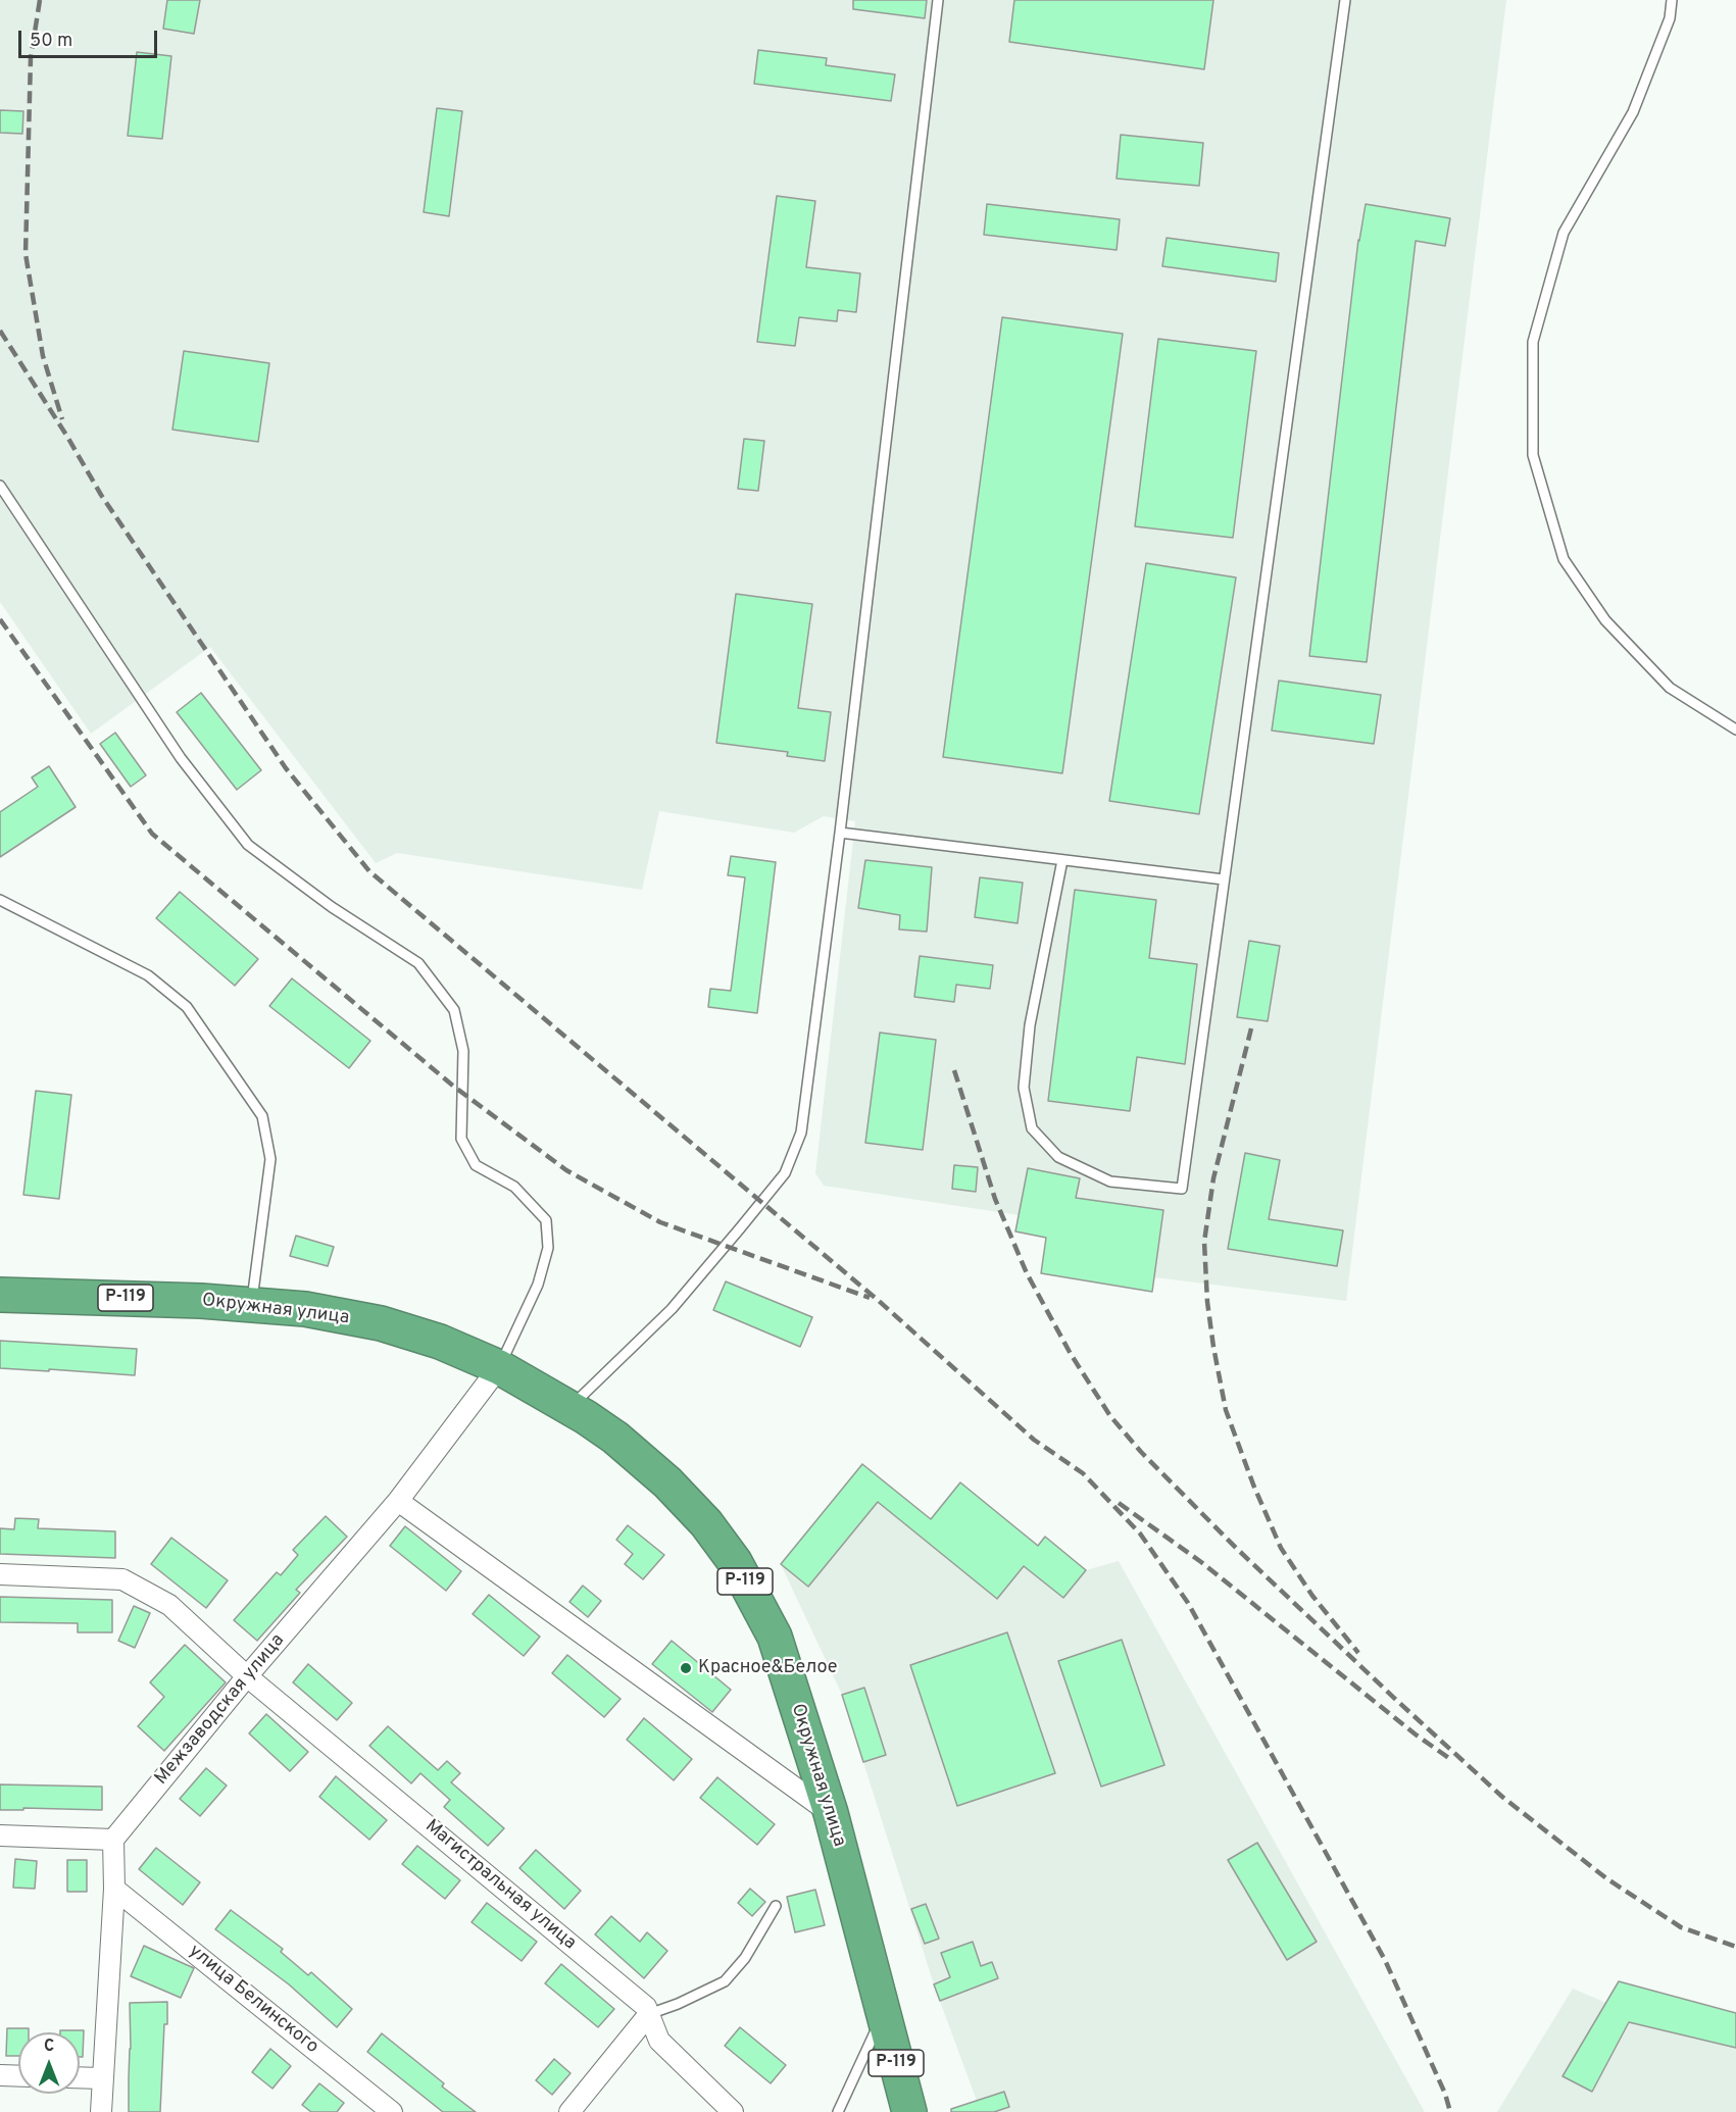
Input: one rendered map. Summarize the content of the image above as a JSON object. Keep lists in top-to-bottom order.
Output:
{
  "streets": {
    "highway": ["Р-119", "Окружная улица"],
    "street": ["Межзаводская улица", "Магистральная улица", "улица Белинского"]
  },
  "crossings": [
    ["Окружная улица", "Межзаводская улица"],
    ["Межзаводская улица", "Магистральная улица"]
  ],
  "places": ["Красное&Белое"],
  "scale_bar": "50 m",
  "north": "top"
}
